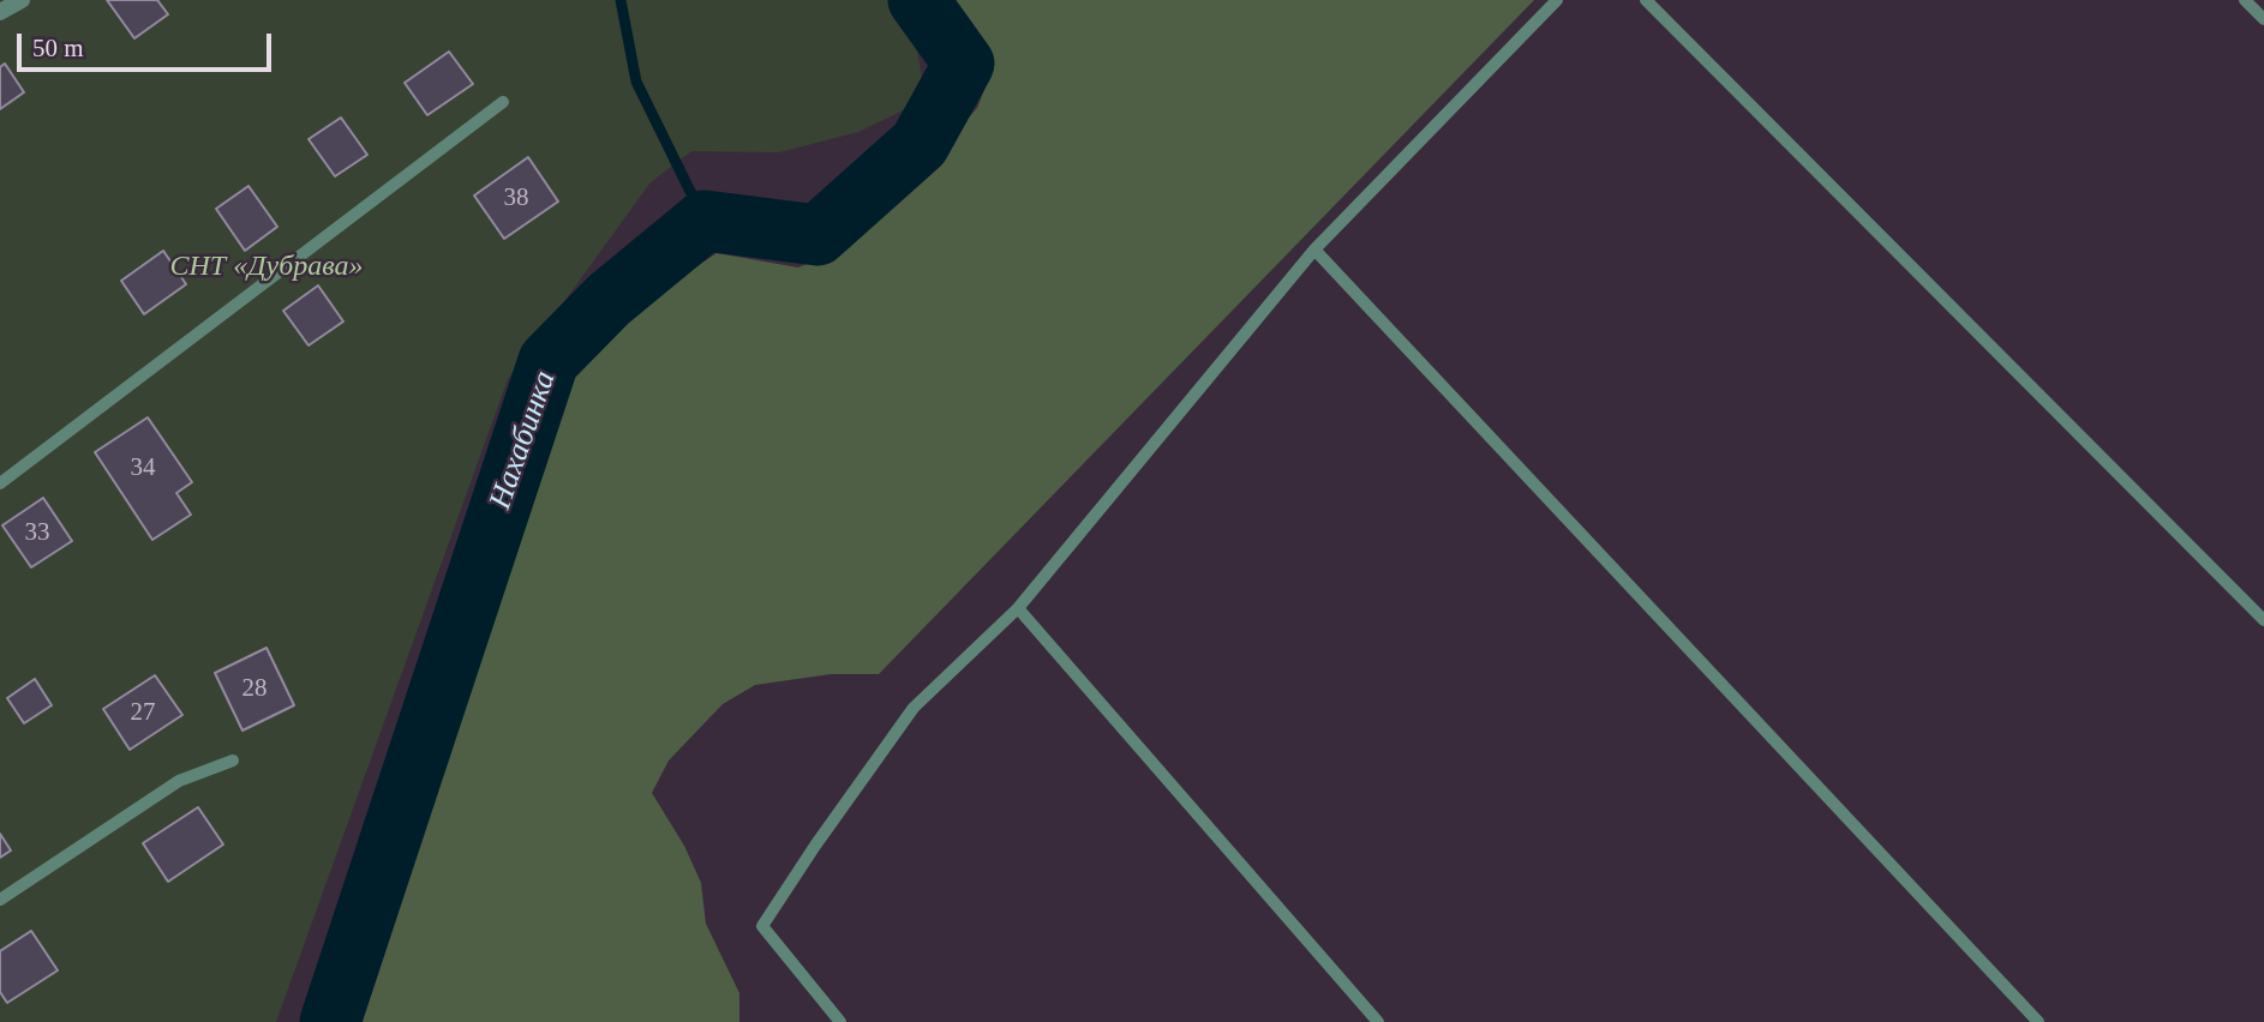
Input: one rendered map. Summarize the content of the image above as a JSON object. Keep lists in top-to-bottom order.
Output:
{
  "water": ["Нахабинка"],
  "parks": ["СНТ «Дубрава»"],
  "house_numbers": [
    "38",
    "34",
    "33",
    "28",
    "27"
  ],
  "scale_bar": "50 m"
}
